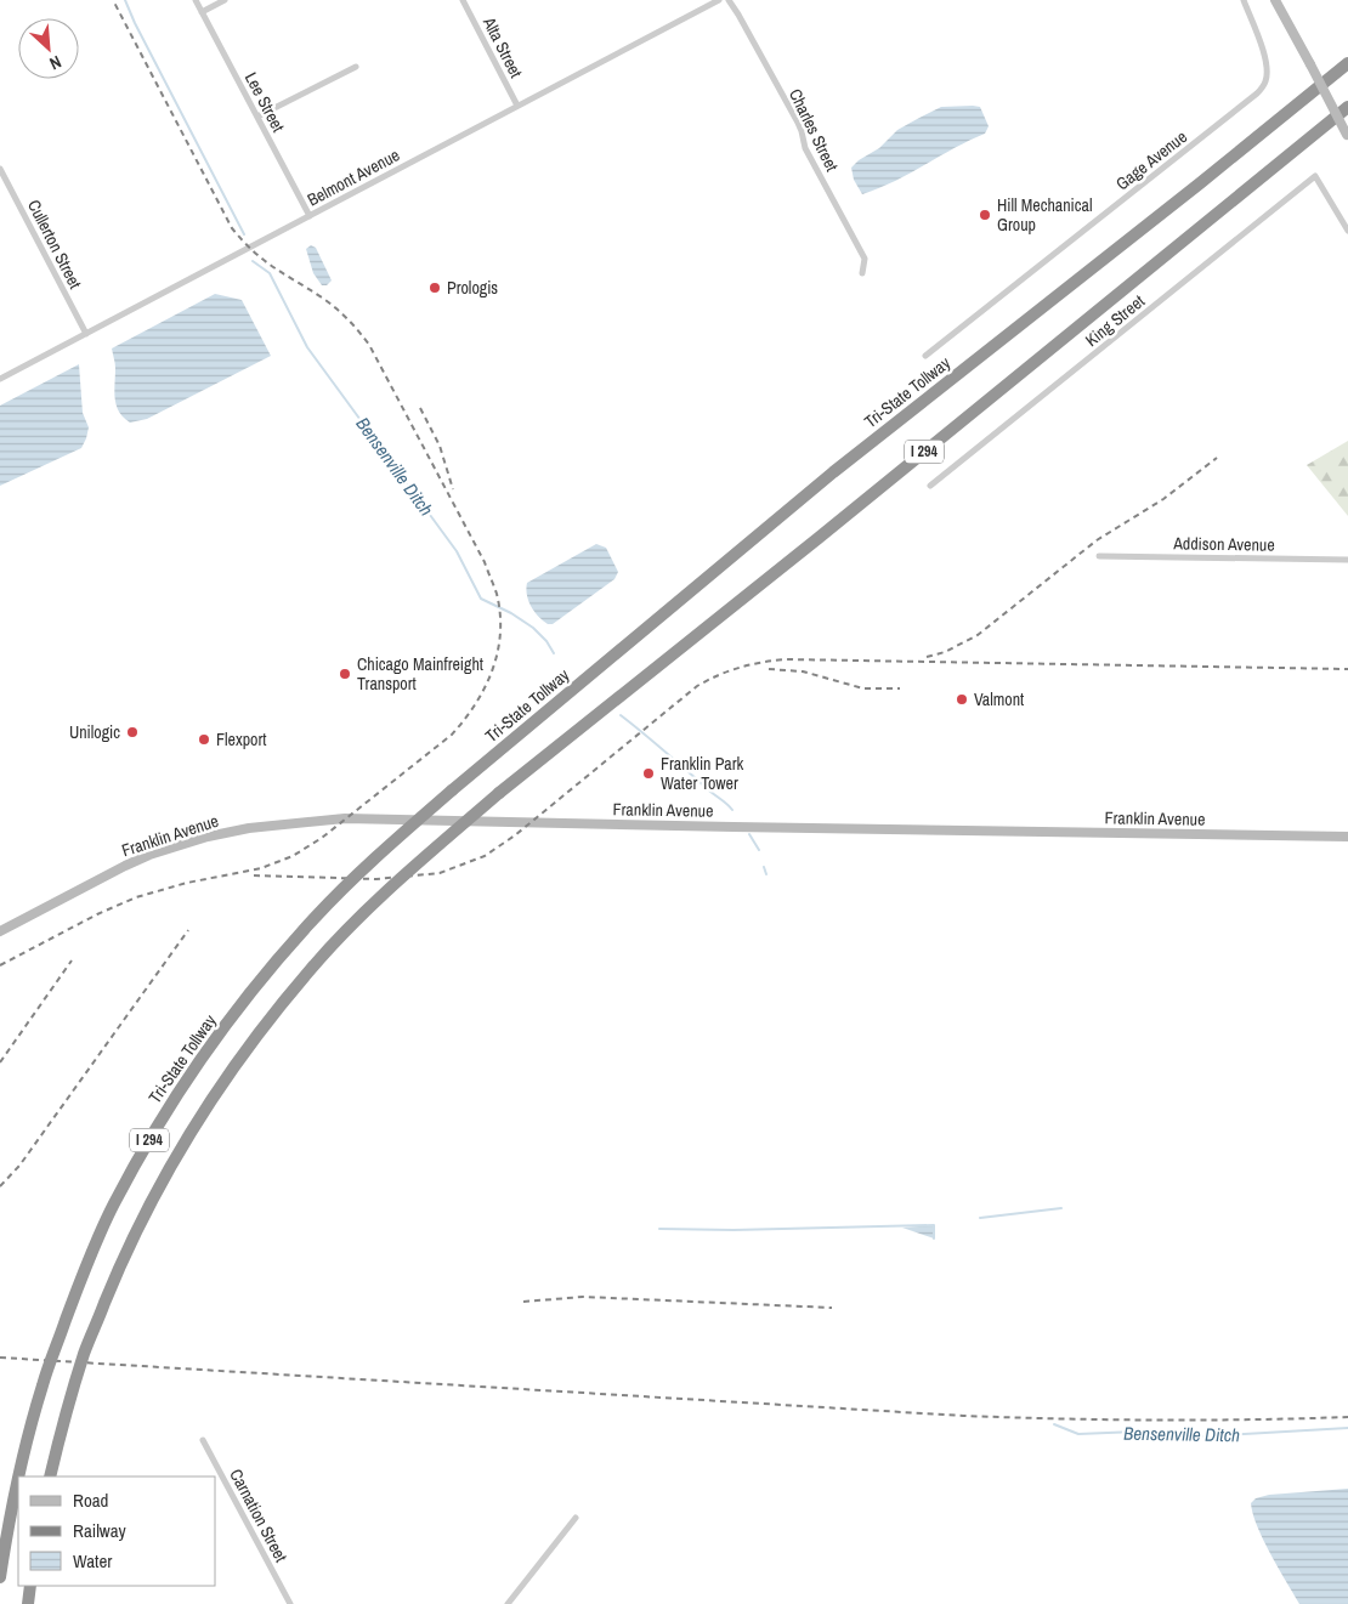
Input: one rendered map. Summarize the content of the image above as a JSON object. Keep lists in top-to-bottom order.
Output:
{
  "streets": {
    "highway": ["Tri-State Tollway", "I 294"],
    "main road": ["Franklin Avenue"],
    "street": [
      "Alta Street",
      "Lee Street",
      "Charles Street",
      "Gage Avenue",
      "Belmont Avenue",
      "Cullerton Street",
      "King Street",
      "Addison Avenue",
      "Carnation Street"
    ]
  },
  "crossings": [
    ["Alta Street", "Belmont Avenue"],
    ["Lee Street", "Belmont Avenue"],
    ["Belmont Avenue", "Cullerton Street"]
  ],
  "water": ["Bensenville Ditch"],
  "places": [
    "Hill Mechanical Group",
    "Prologis",
    "Chicago Mainfreight Transport",
    "Valmont",
    "Unilogic",
    "Flexport",
    "Franklin Park Water Tower"
  ],
  "legend": ["Road", "Railway", "Water"],
  "north": "bottom right"
}
